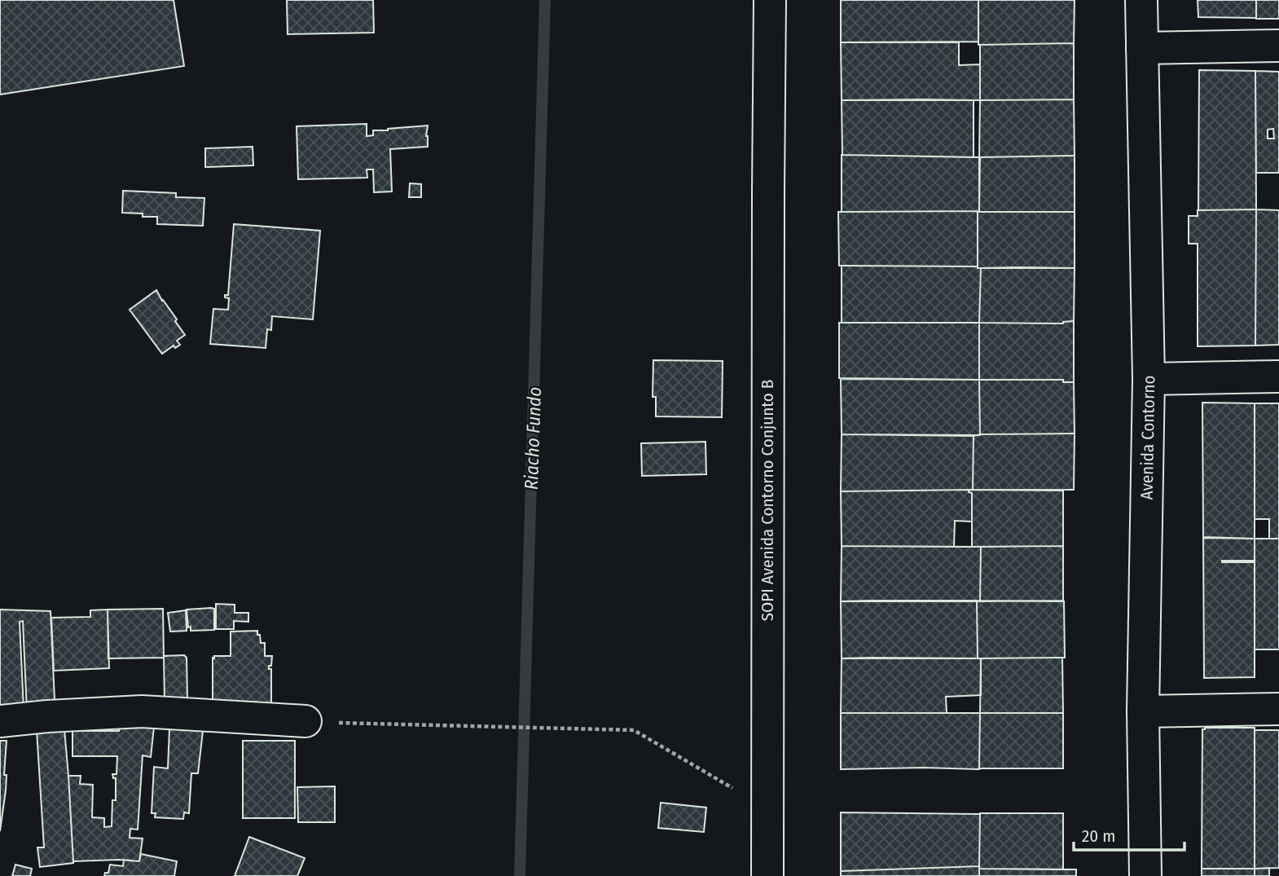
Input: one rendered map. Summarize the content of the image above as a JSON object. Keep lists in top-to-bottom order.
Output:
{
  "streets": {
    "street": ["Avenida Contorno", "SOPI Avenida Contorno Conjunto B"]
  },
  "water": ["Riacho Fundo"],
  "scale_bar": "20 m"
}
